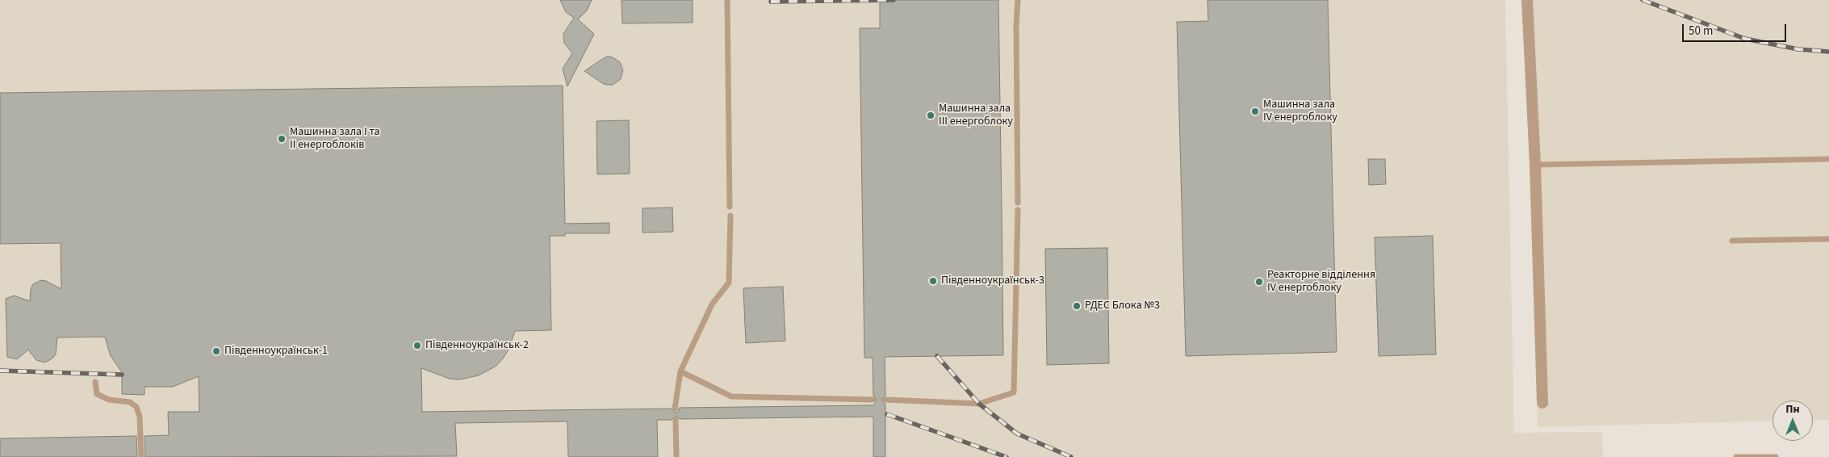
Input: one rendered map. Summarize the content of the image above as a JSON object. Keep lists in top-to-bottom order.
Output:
{
  "places": [
    "Машинна зала IV енергоблоку",
    "Машинна зала III енергоблоку",
    "Машинна зала I та II енергоблоків",
    "Південноукраїнськ-3",
    "Реакторне відділення IV енергоблоку",
    "РДЕС Блока №3",
    "Південноукраїнськ-2",
    "Південноукраїнськ-1"
  ],
  "scale_bar": "50 m",
  "north": "top"
}
